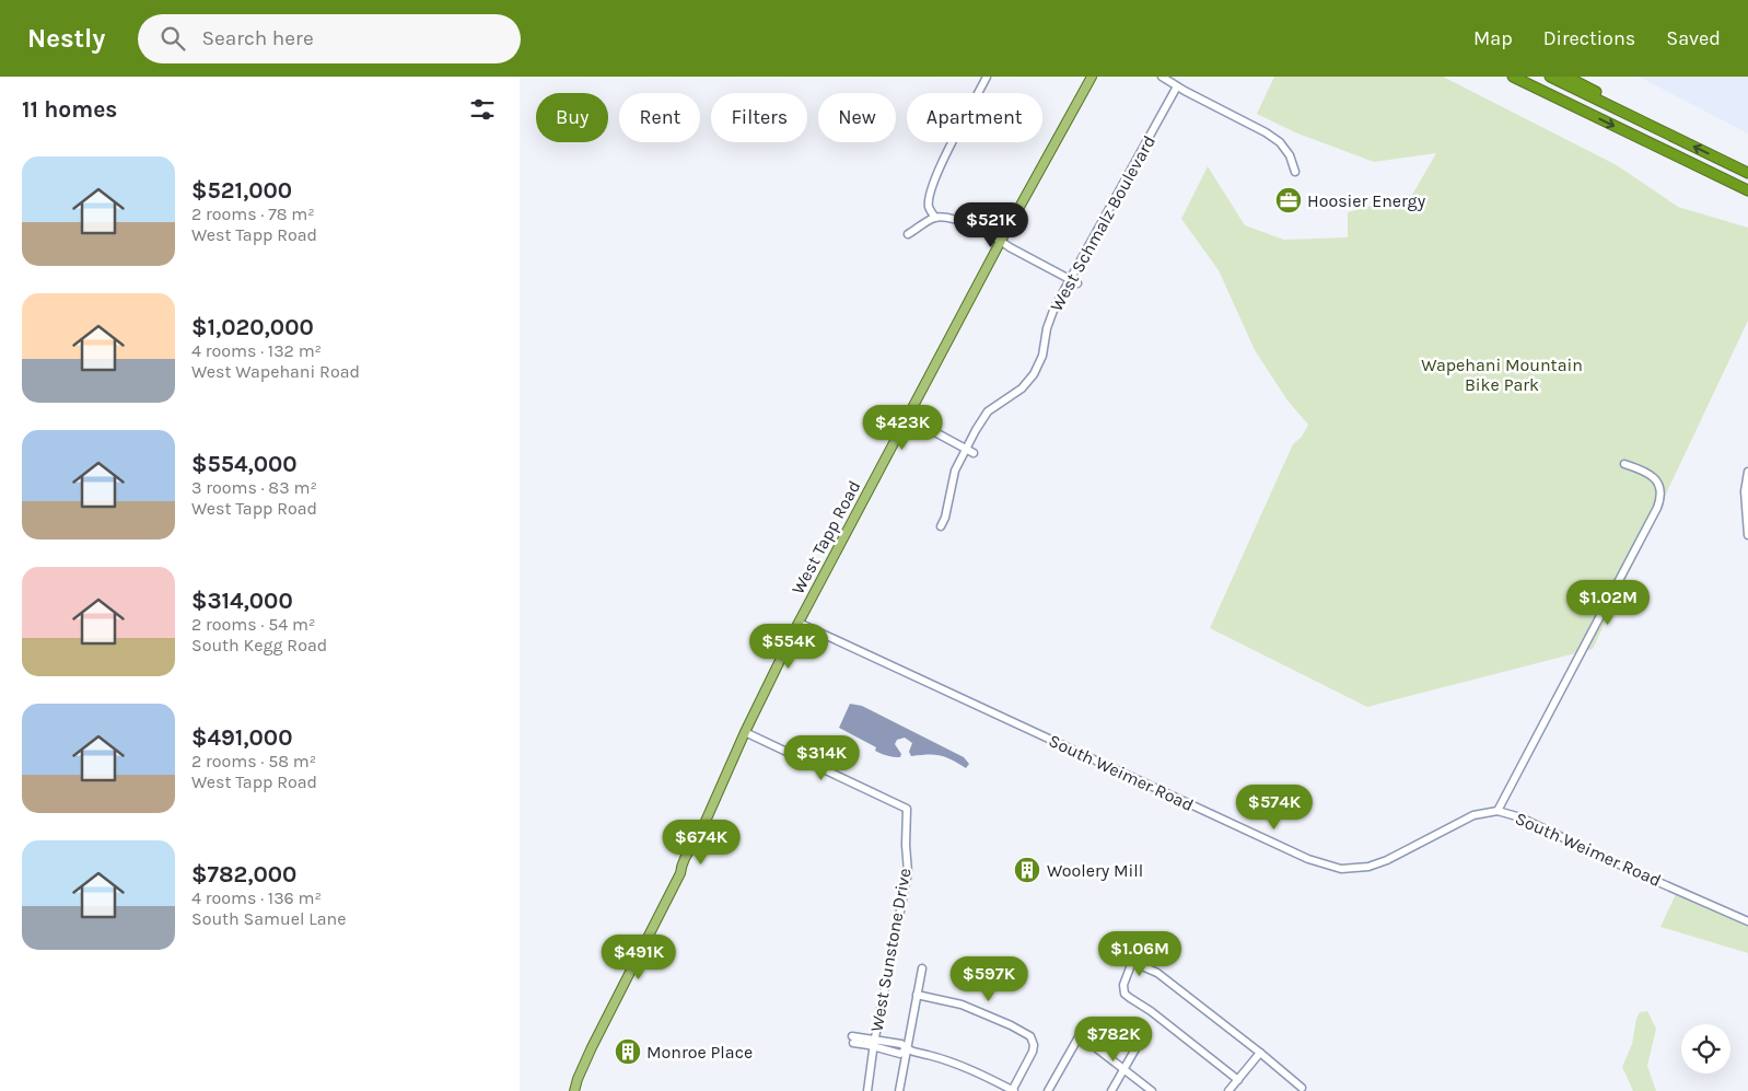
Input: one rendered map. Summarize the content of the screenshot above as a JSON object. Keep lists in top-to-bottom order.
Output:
{
  "streets": {
    "main road": ["West Tapp Road"],
    "street": ["West Schmalz Boulevard", "South Weimer Road", "West Sunstone Drive"]
  },
  "crossings": [
    ["West Tapp Road", "South Weimer Road"],
    ["West Tapp Road", "West Sunstone Drive"]
  ],
  "parks": ["Wapehani Mountain Bike Park"],
  "places": {
    "office": ["Hoosier Energy"],
    "building": ["Woolery Mill", "Monroe Place"]
  },
  "page": {
    "header": "Nestly",
    "search": "Search here",
    "nav": ["Map", "Directions", "Saved"],
    "heading": "11 homes",
    "chip": [
      "Buy",
      "Rent",
      "Filters",
      "New",
      "Apartment"
    ],
    "list": [
      {
        "name": "$521,000",
        "note": "2 rooms · 78 m² · West Tapp Road"
      },
      {
        "name": "$1,020,000",
        "note": "4 rooms · 132 m² · West Wapehani Road"
      },
      {
        "name": "$554,000",
        "note": "3 rooms · 83 m² · West Tapp Road"
      },
      {
        "name": "$314,000",
        "note": "2 rooms · 54 m² · South Kegg Road"
      },
      {
        "name": "$491,000",
        "note": "2 rooms · 58 m² · West Tapp Road"
      },
      {
        "name": "$782,000",
        "note": "4 rooms · 136 m² · South Samuel Lane"
      }
    ],
    "price": [
      "$521K",
      "$423K",
      "$1.02M",
      "$554K",
      "$314K",
      "$574K",
      "$674K",
      "$1.06M",
      "$491K",
      "$597K",
      "$782K"
    ]
  }
}
